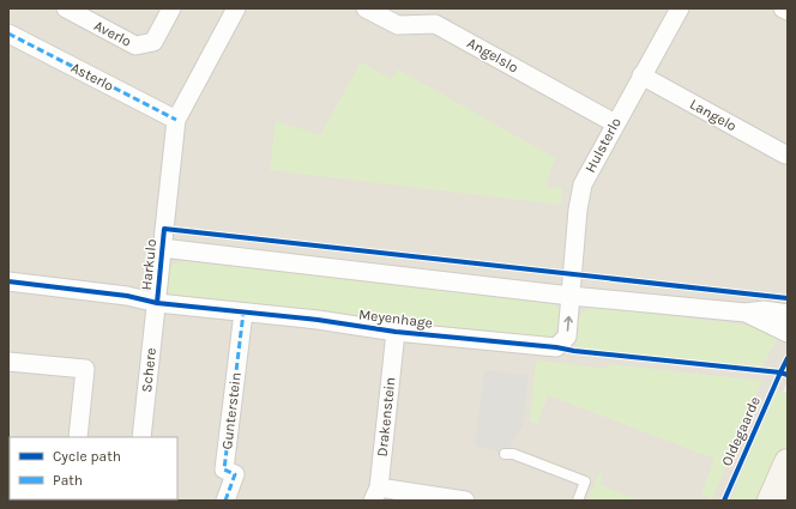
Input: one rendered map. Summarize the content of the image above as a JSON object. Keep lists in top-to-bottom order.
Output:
{
  "streets": {
    "street": [
      "Averlo",
      "Angelslo",
      "Asterlo",
      "Langelo",
      "Hulsterlo",
      "Harkulo",
      "Meyenhage",
      "Schere",
      "Gunterstein",
      "Drakenstein"
    ],
    "cycle path": ["Oldegaarde"]
  },
  "crossings": [
    ["Angelslo", "Hulsterlo"],
    ["Asterlo", "Harkulo"],
    ["Langelo", "Hulsterlo"],
    ["Hulsterlo", "Meyenhage"],
    ["Harkulo", "Meyenhage"],
    ["Harkulo", "Schere"],
    ["Meyenhage", "Schere"],
    ["Meyenhage", "Gunterstein"],
    ["Meyenhage", "Drakenstein"]
  ],
  "legend": ["Cycle path", "Path"]
}
